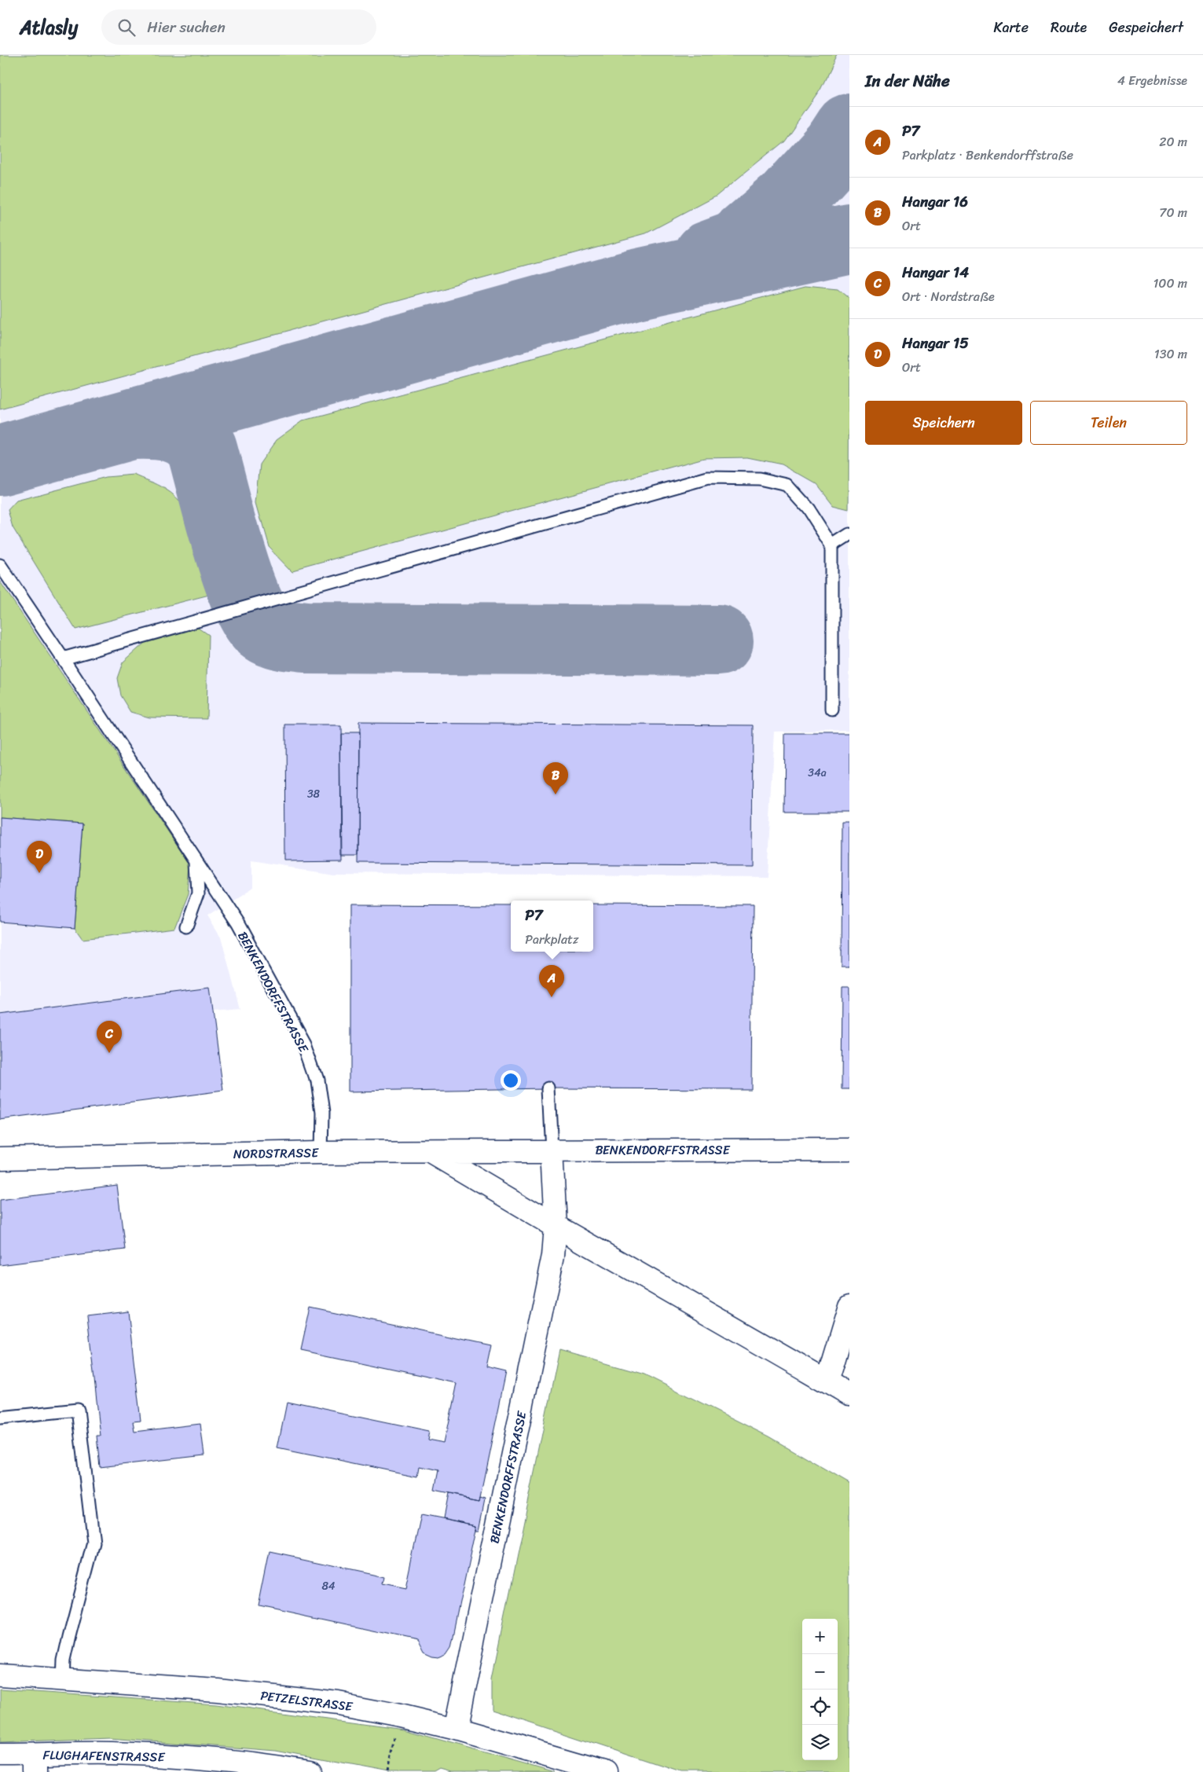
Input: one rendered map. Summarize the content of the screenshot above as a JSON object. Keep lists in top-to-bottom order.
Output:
{
  "streets": {
    "street": [
      "BENKENDORFFSTRASSE",
      "NORDSTRASSE",
      "PETZELSTRASSE",
      "FLUGHAFENSTRASSE"
    ]
  },
  "crossings": [
    ["BENKENDORFFSTRASSE", "NORDSTRASSE"],
    ["BENKENDORFFSTRASSE", "PETZELSTRASSE"]
  ],
  "house_numbers": ["34a", "38", "84"],
  "page": {
    "header": "Atlasly",
    "search": "Hier suchen",
    "nav": ["Karte", "Route", "Gespeichert"],
    "heading": ["In der Nähe", "4 Ergebnisse"],
    "list": [
      {
        "mark": "A",
        "name": "P7",
        "note": "Parkplatz · Benkendorffstraße",
        "value": "20 m"
      },
      {
        "mark": "B",
        "name": "Hangar 16",
        "note": "Ort",
        "value": "70 m"
      },
      {
        "mark": "C",
        "name": "Hangar 14",
        "note": "Ort · Nordstraße",
        "value": "100 m"
      },
      {
        "mark": "D",
        "name": "Hangar 15",
        "note": "Ort",
        "value": "130 m"
      }
    ],
    "buttons": ["Speichern", "Teilen"],
    "pins": [
      "B",
      "D",
      "A",
      "C"
    ],
    "popup": ["P7", "Parkplatz"],
    "map_buttons": ["+", "−"]
  }
}
